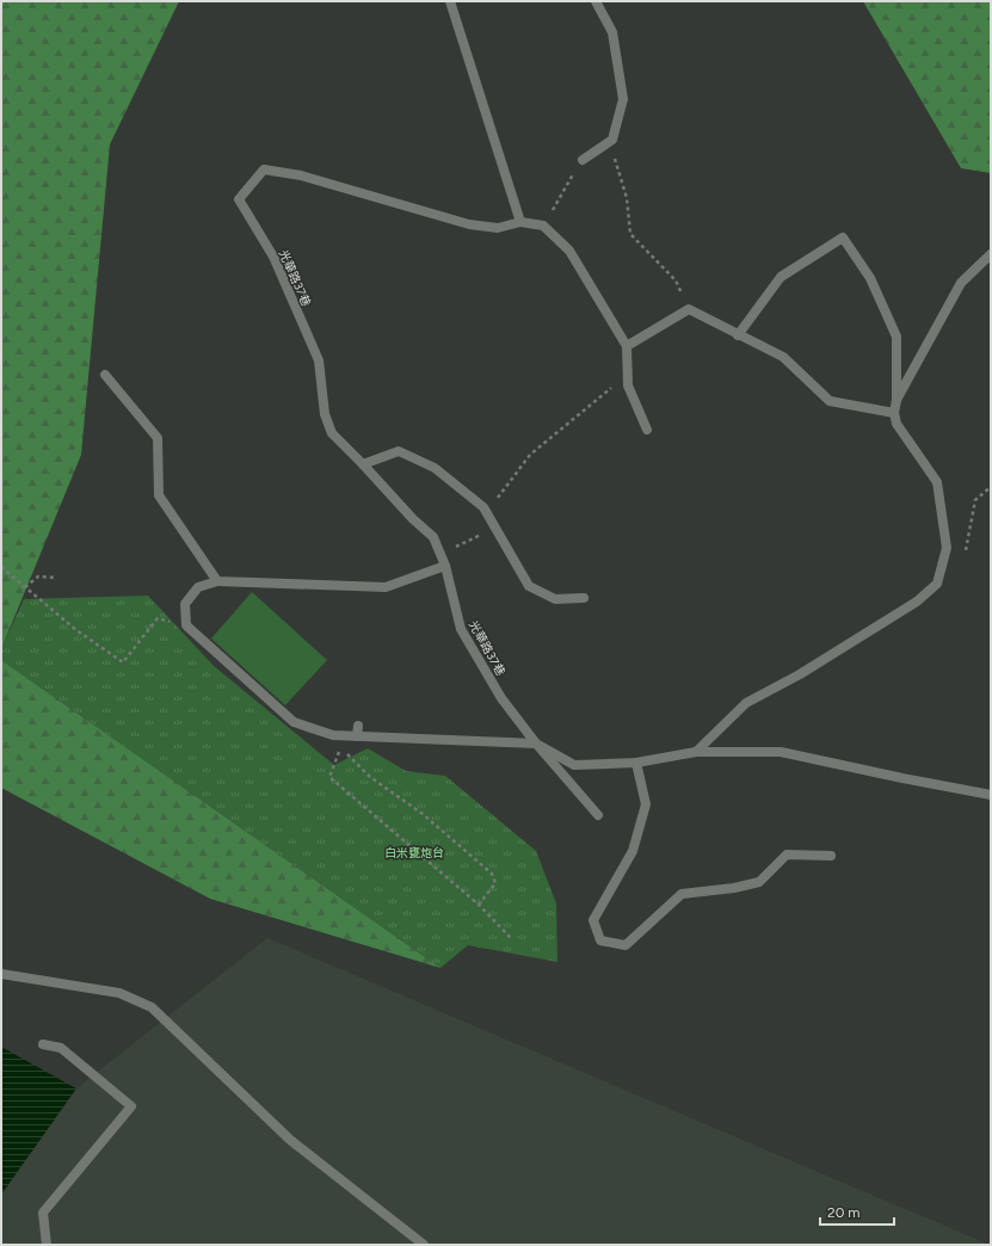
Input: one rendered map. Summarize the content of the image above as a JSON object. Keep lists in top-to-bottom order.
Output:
{
  "streets": {
    "street": ["光華路37巷"]
  },
  "parks": ["白米甕炮台"],
  "scale_bar": "20 m"
}
